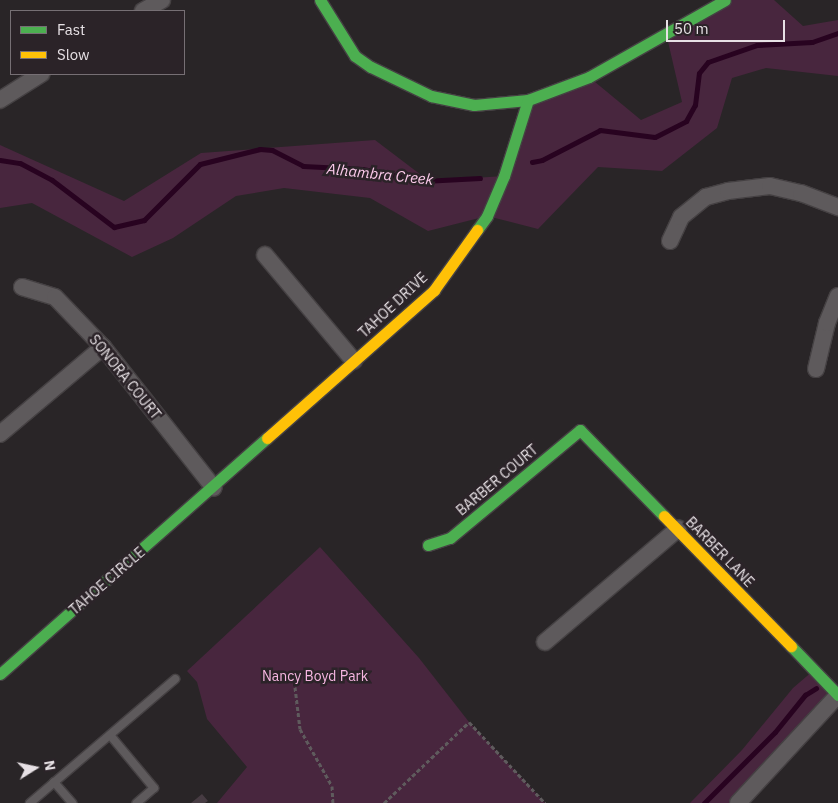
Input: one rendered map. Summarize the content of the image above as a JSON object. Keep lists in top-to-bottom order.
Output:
{
  "streets": {
    "street": [
      "TAHOE DRIVE",
      "SONORA COURT",
      "BARBER COURT",
      "BARBER LANE",
      "TAHOE CIRCLE"
    ]
  },
  "crossings": [
    ["TAHOE DRIVE", "SONORA COURT"],
    ["TAHOE DRIVE", "TAHOE CIRCLE"],
    ["SONORA COURT", "TAHOE CIRCLE"],
    ["BARBER COURT", "BARBER LANE"]
  ],
  "water": ["Alhambra Creek"],
  "parks": ["Nancy Boyd Park"],
  "legend": ["Fast", "Slow"],
  "scale_bar": "50 m",
  "north": "right"
}
